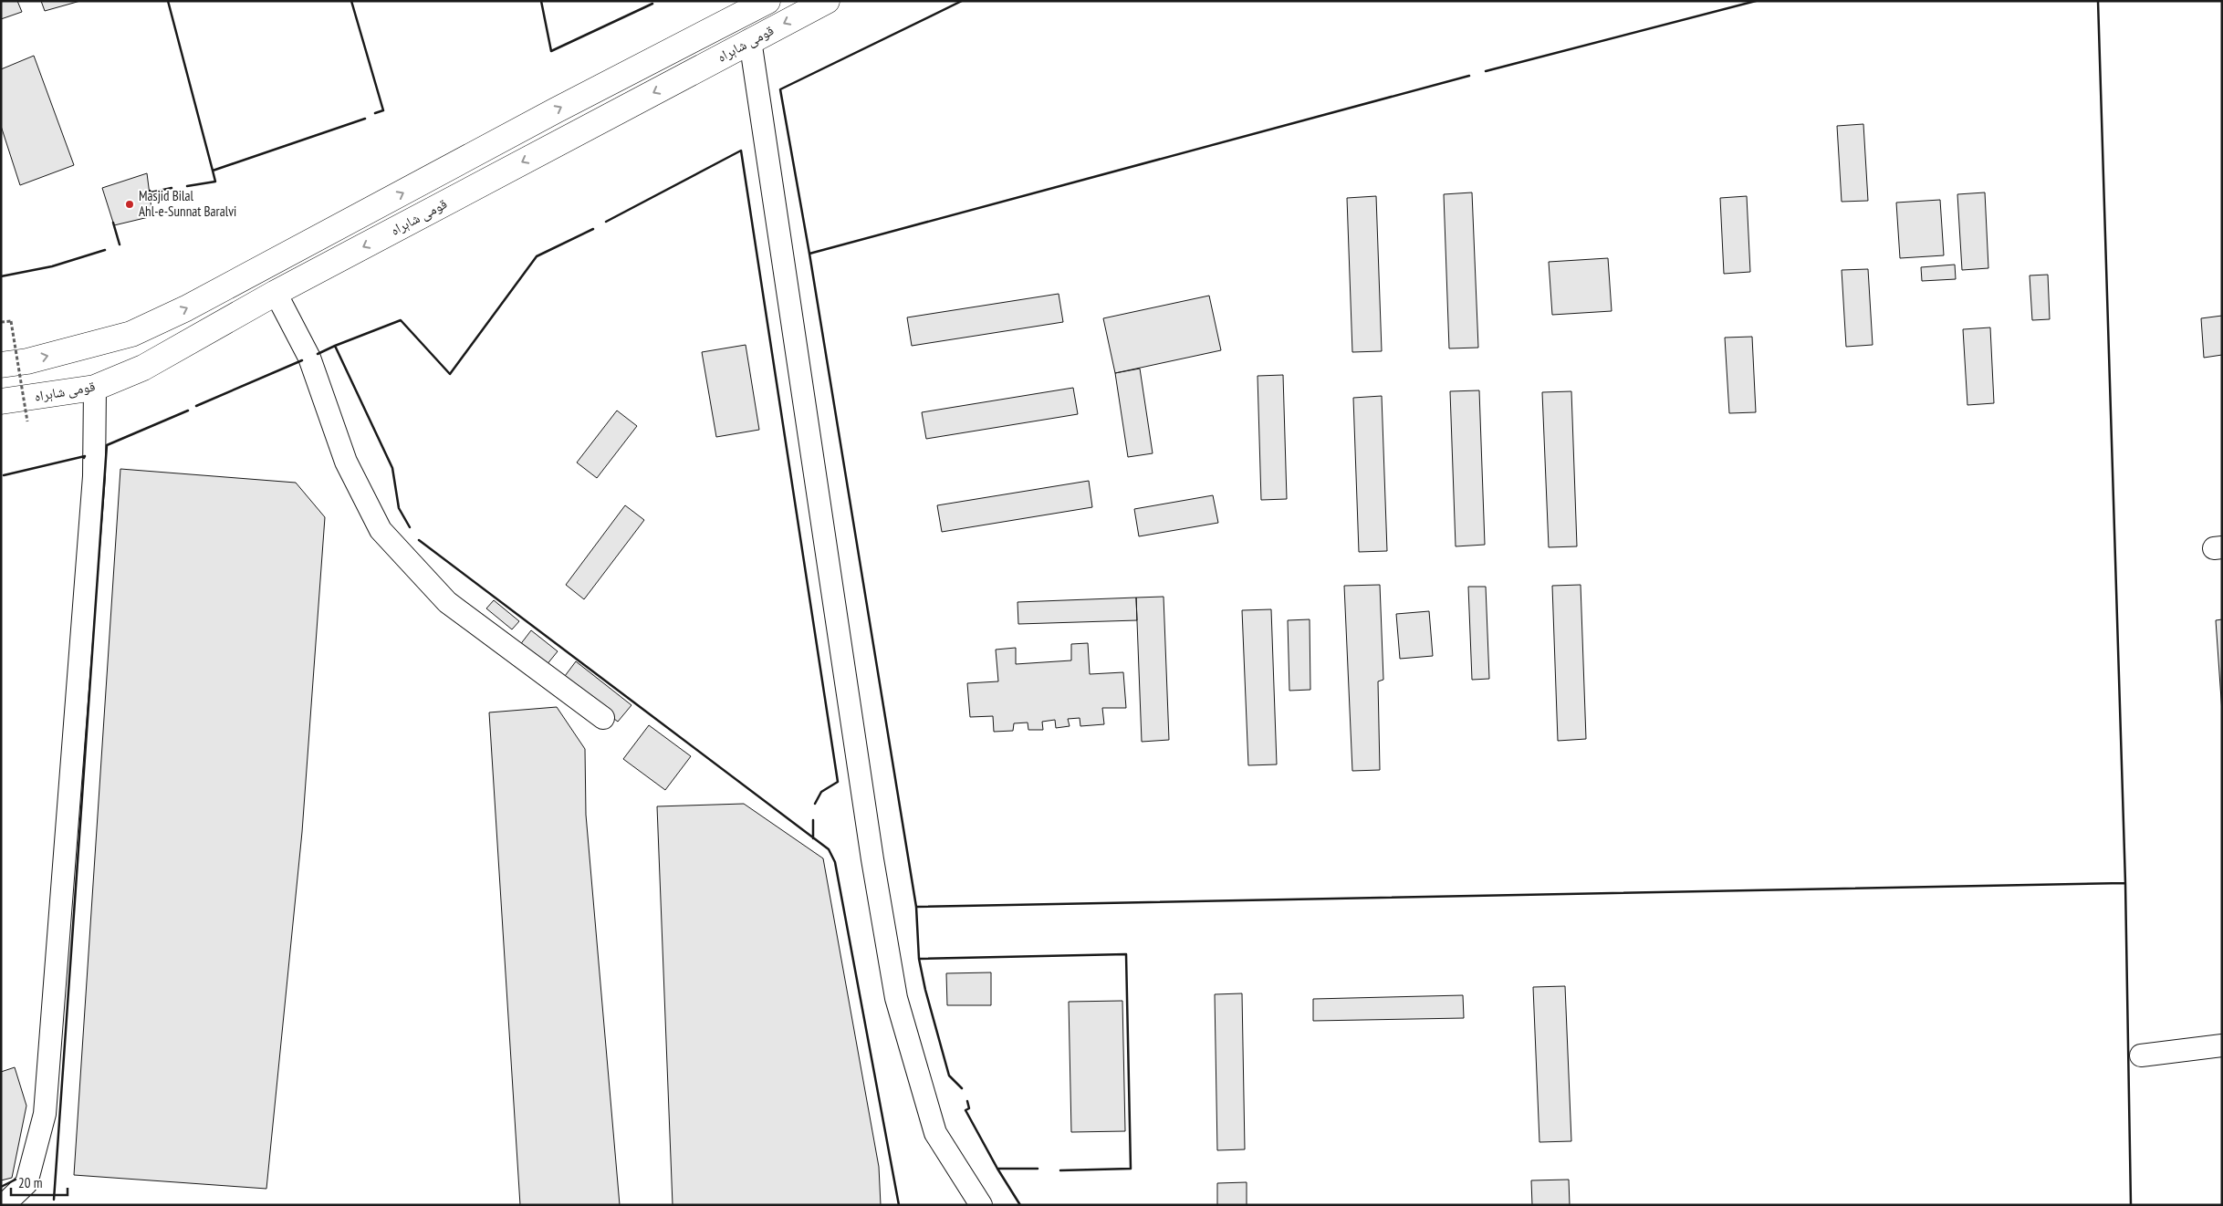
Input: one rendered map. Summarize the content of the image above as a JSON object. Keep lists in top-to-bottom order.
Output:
{
  "streets": {
    "highway": ["قومی شاہراہ"]
  },
  "places": ["Masjid Bilal Ahl-e-Sunnat Baralvi"],
  "scale_bar": "20 m"
}
